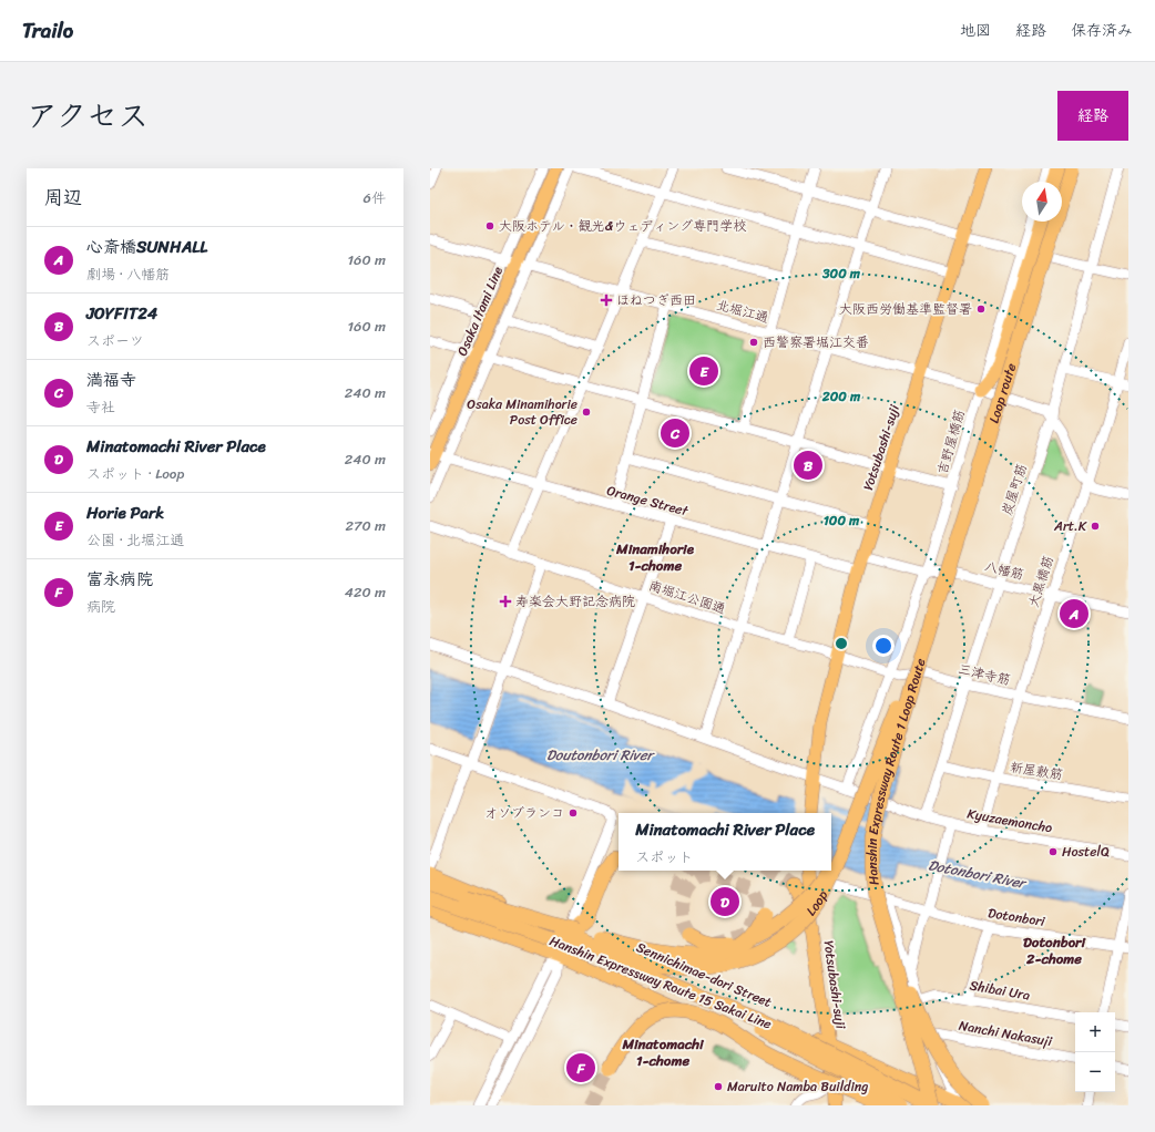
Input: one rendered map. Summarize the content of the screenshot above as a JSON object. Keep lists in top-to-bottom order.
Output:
{
  "streets": {
    "highway": [
      "Loop route",
      "Hanshin Expressway Route 1 Loop Route",
      "Loop",
      "Hanshin Expressway Route 15 Sakai Line"
    ],
    "main road": ["Osaka Itami Line", "Yotsubashi-suji", "Sennichimae-dori Street"],
    "street": [
      "北堀江通",
      "吉野屋橋筋",
      "炭屋町筋",
      "Orange Street",
      "八幡筋",
      "大黒橋筋",
      "南堀江公園通",
      "三津寺筋",
      "新屋敷筋",
      "Kyuzaemoncho",
      "Dotonbori",
      "Shibai Ura",
      "Nanchi Nakasuji"
    ]
  },
  "crossings": [
    ["Osaka Itami Line", "北堀江通"],
    ["Osaka Itami Line", "Orange Street"],
    ["北堀江通", "吉野屋橋筋"],
    ["北堀江通", "Yotsubashi-suji"],
    ["北堀江通", "炭屋町筋"],
    ["Loop route", "Hanshin Expressway Route 1 Loop Route"],
    ["Loop route", "Loop"],
    ["吉野屋橋筋", "八幡筋"],
    ["吉野屋橋筋", "三津寺筋"],
    ["吉野屋橋筋", "Kyuzaemoncho"],
    ["Yotsubashi-suji", "Orange Street"],
    ["Yotsubashi-suji", "八幡筋"],
    ["Yotsubashi-suji", "南堀江公園通"],
    ["Yotsubashi-suji", "三津寺筋"],
    ["Yotsubashi-suji", "Kyuzaemoncho"],
    ["Yotsubashi-suji", "Sennichimae-dori Street"],
    ["炭屋町筋", "八幡筋"],
    ["炭屋町筋", "三津寺筋"],
    ["炭屋町筋", "新屋敷筋"],
    ["炭屋町筋", "Kyuzaemoncho"],
    ["八幡筋", "大黒橋筋"],
    ["大黒橋筋", "三津寺筋"],
    ["大黒橋筋", "新屋敷筋"],
    ["大黒橋筋", "Kyuzaemoncho"],
    ["南堀江公園通", "三津寺筋"],
    ["Hanshin Expressway Route 1 Loop Route", "Loop"],
    ["Hanshin Expressway Route 1 Loop Route", "Hanshin Expressway Route 15 Sakai Line"],
    ["Loop", "Sennichimae-dori Street"],
    ["Loop", "Hanshin Expressway Route 15 Sakai Line"],
    ["Sennichimae-dori Street", "Hanshin Expressway Route 15 Sakai Line"]
  ],
  "districts": ["Minamihorie 1-chome", "Dotonbori 2-chome", "Minatomachi 1-chome"],
  "water": ["Doutonbori River", "Dotonbori River"],
  "places": {
    "other": [
      "大阪ホテル・観光&ウェディング専門学校",
      "大阪西労働基準監督署",
      "西警察署堀江交番",
      "Osaka Minamihorie Post Office",
      "Art.K",
      "オソブランコ",
      "HostelQ",
      "Maruito Namba Building"
    ],
    "health": ["ほねつぎ西田", "寿楽会大野記念病院"]
  },
  "north": "top",
  "page": {
    "header": "Trailo",
    "nav": ["地図", "経路", "保存済み"],
    "title": "アクセス",
    "buttons": "経路",
    "heading": ["周辺", "6件"],
    "list": [
      {
        "mark": "A",
        "name": "心斎橋SUNHALL",
        "note": "劇場 · 八幡筋",
        "value": "160 m"
      },
      {
        "mark": "B",
        "name": "JOYFIT24",
        "note": "スポーツ",
        "value": "160 m"
      },
      {
        "mark": "C",
        "name": "満福寺",
        "note": "寺社",
        "value": "240 m"
      },
      {
        "mark": "D",
        "name": "Minatomachi River Place",
        "note": "スポット · Loop",
        "value": "240 m"
      },
      {
        "mark": "E",
        "name": "Horie Park",
        "note": "公園 · 北堀江通",
        "value": "270 m"
      },
      {
        "mark": "F",
        "name": "富永病院",
        "note": "病院",
        "value": "420 m"
      }
    ],
    "pins": [
      "E",
      "C",
      "B",
      "A",
      "D",
      "F"
    ],
    "popup": ["Minatomachi River Place", "スポット"],
    "map_buttons": ["+", "−"]
  },
  "rings": ["300 m", "200 m", "100 m"]
}
